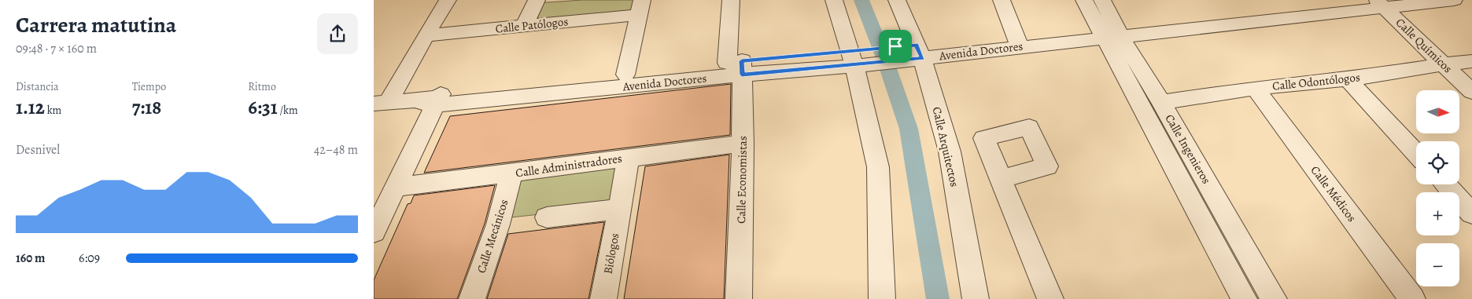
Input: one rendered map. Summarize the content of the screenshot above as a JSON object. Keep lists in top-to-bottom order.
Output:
{
  "streets": {
    "street": [
      "Calle Patólogos",
      "Calle Químicos",
      "Avenida Doctores",
      "Calle Odontólogos",
      "Calle Arquitectos",
      "Calle Ingenieros",
      "Calle Administradores",
      "Calle Economistas",
      "Calle Médicos",
      "Calle Mecánicos",
      "Biólogos"
    ]
  },
  "crossings": [
    ["Calle Químicos", "Avenida Doctores"],
    ["Calle Químicos", "Calle Odontólogos"],
    ["Avenida Doctores", "Calle Arquitectos"],
    ["Avenida Doctores", "Calle Ingenieros"],
    ["Avenida Doctores", "Calle Economistas"],
    ["Calle Odontólogos", "Calle Ingenieros"],
    ["Calle Odontólogos", "Calle Médicos"],
    ["Calle Administradores", "Calle Economistas"],
    ["Calle Administradores", "Calle Mecánicos"],
    ["Calle Administradores", "Biólogos"]
  ],
  "north": "right",
  "page": {
    "heading": ["Carrera matutina", "09:48 · 7 × 160 m"],
    "stats": [
      ["Distancia", "1.12 km"],
      ["Tiempo", "7:18"],
      ["Ritmo", "6:31 /km"]
    ],
    "map_buttons": ["+", "−"],
    "chart": ["Desnivel", "42–48 m"],
    "list": [
      {
        "name": "160 m",
        "note": "6:09"
      }
    ]
  }
}
